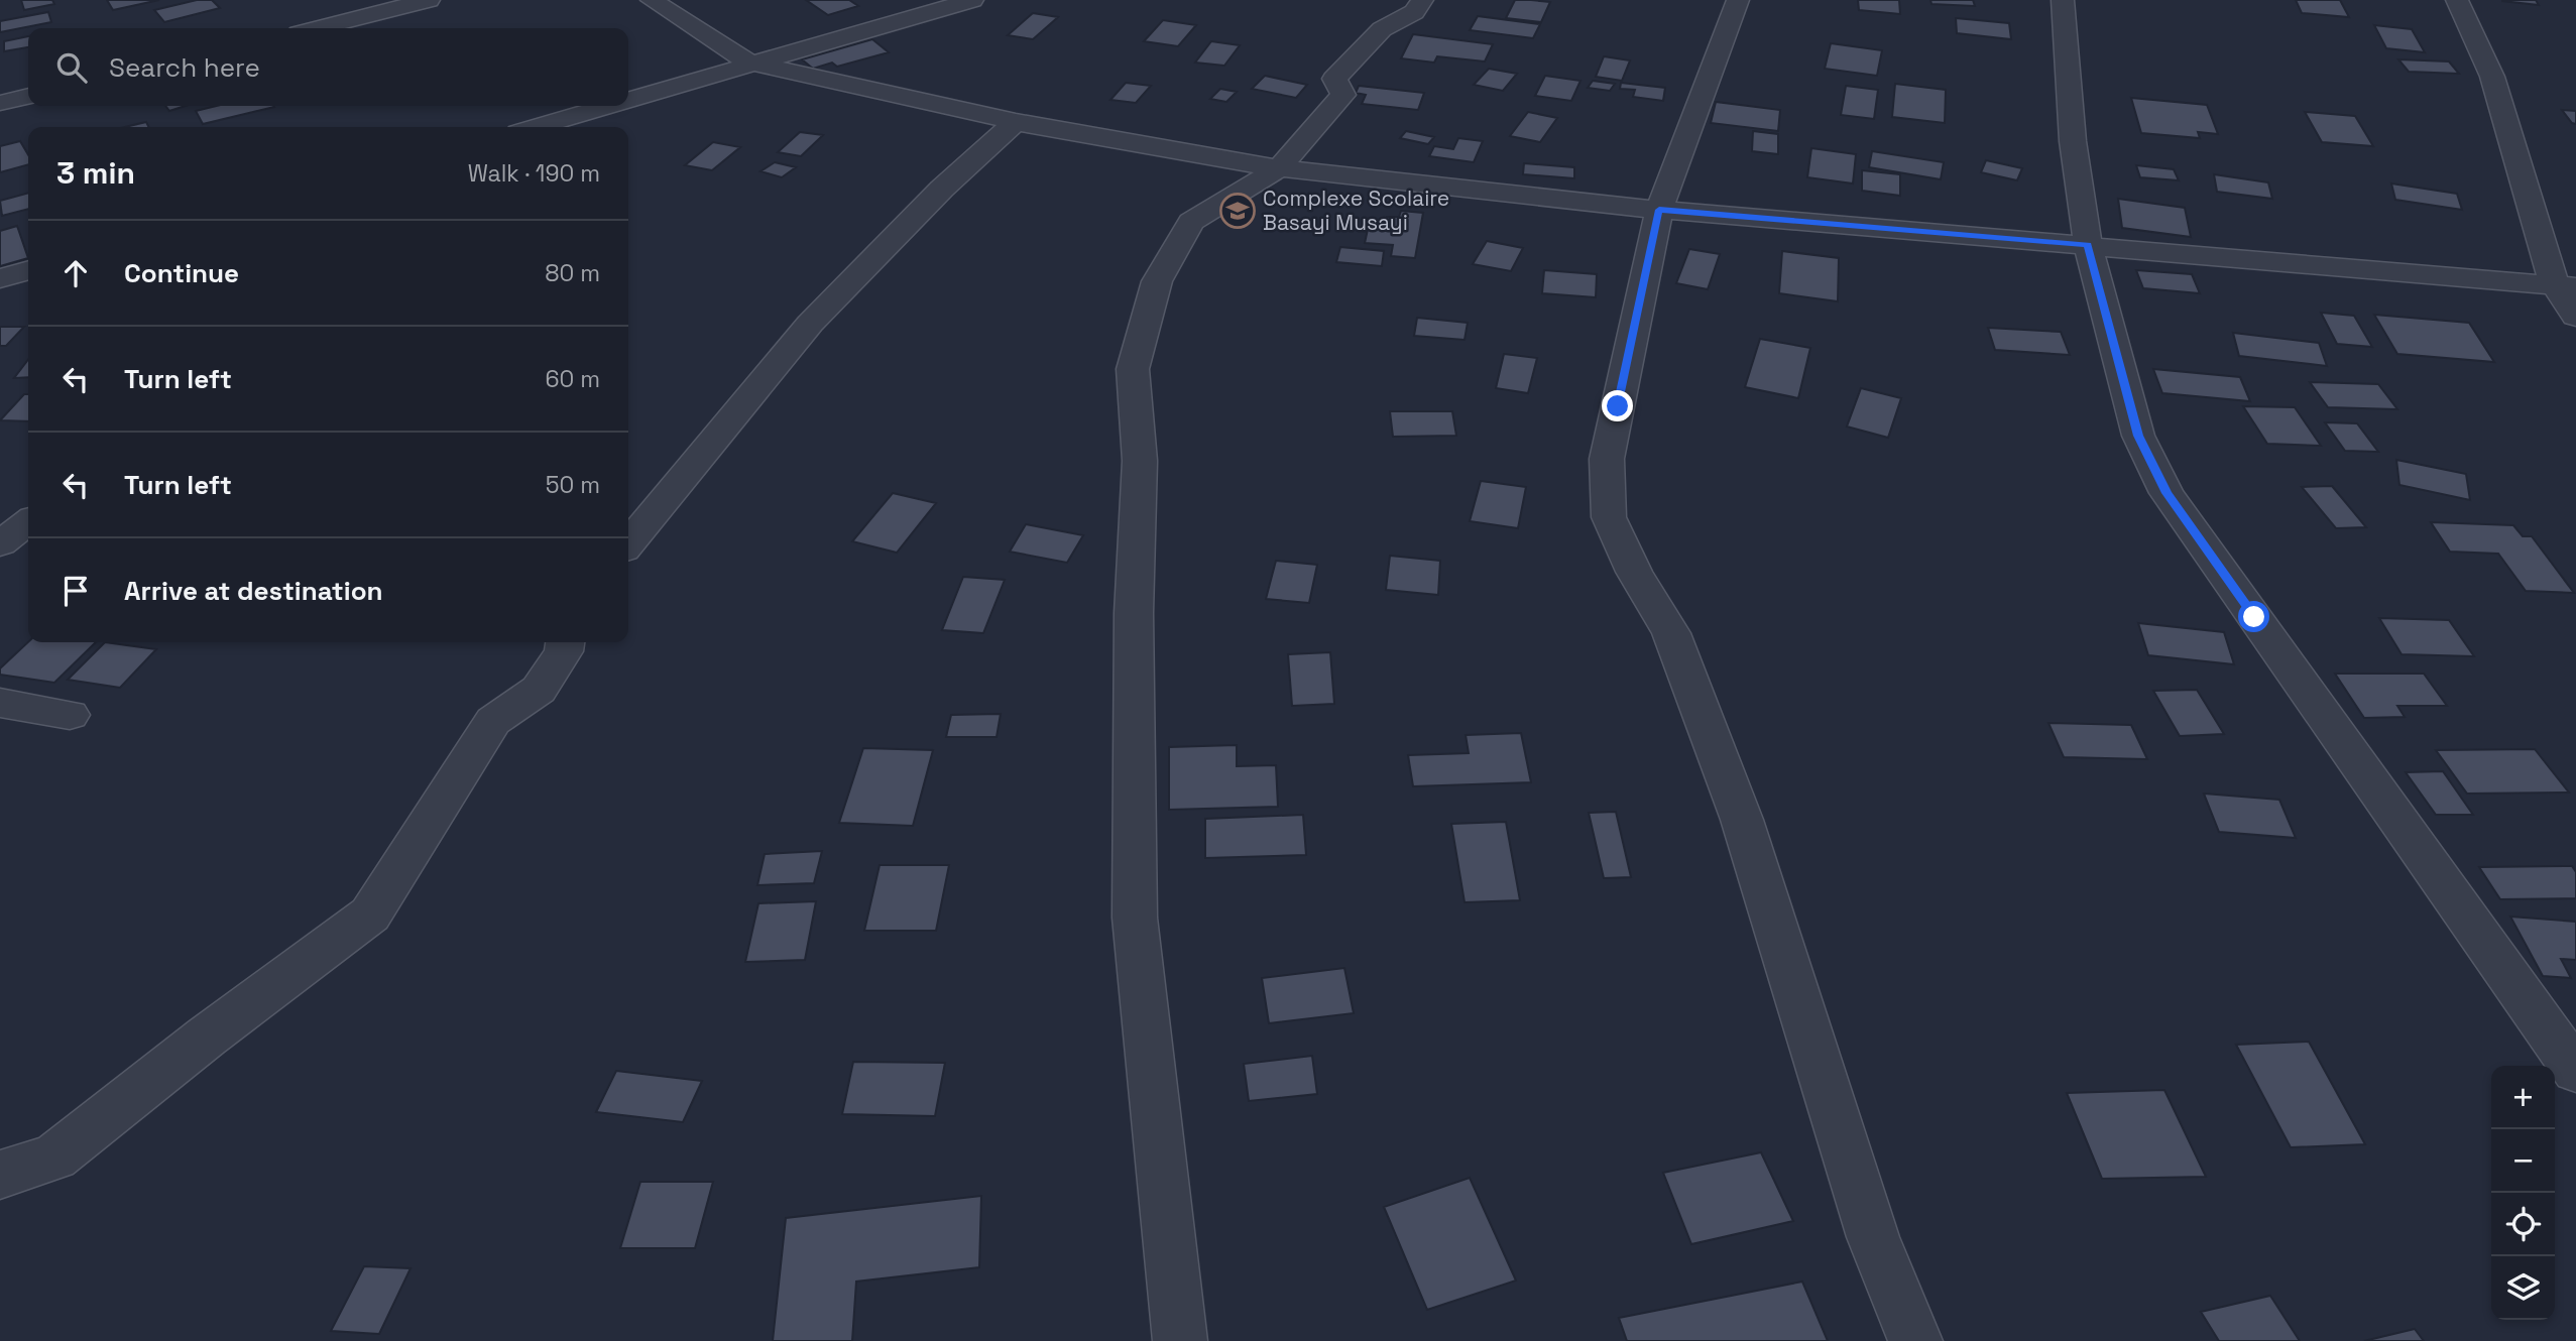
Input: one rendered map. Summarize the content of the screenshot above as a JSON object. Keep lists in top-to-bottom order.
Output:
{
  "places": {
    "school or university": ["Complexe Scolaire Basayi Musayi"]
  },
  "page": {
    "search": "Search here",
    "heading": ["3 min", "Walk · 190 m"],
    "list": [
      ["Continue", "80 m"],
      ["Turn left", "60 m"],
      ["Turn left", "50 m"],
      "Arrive at destination"
    ],
    "map_buttons": ["+", "−"]
  }
}
